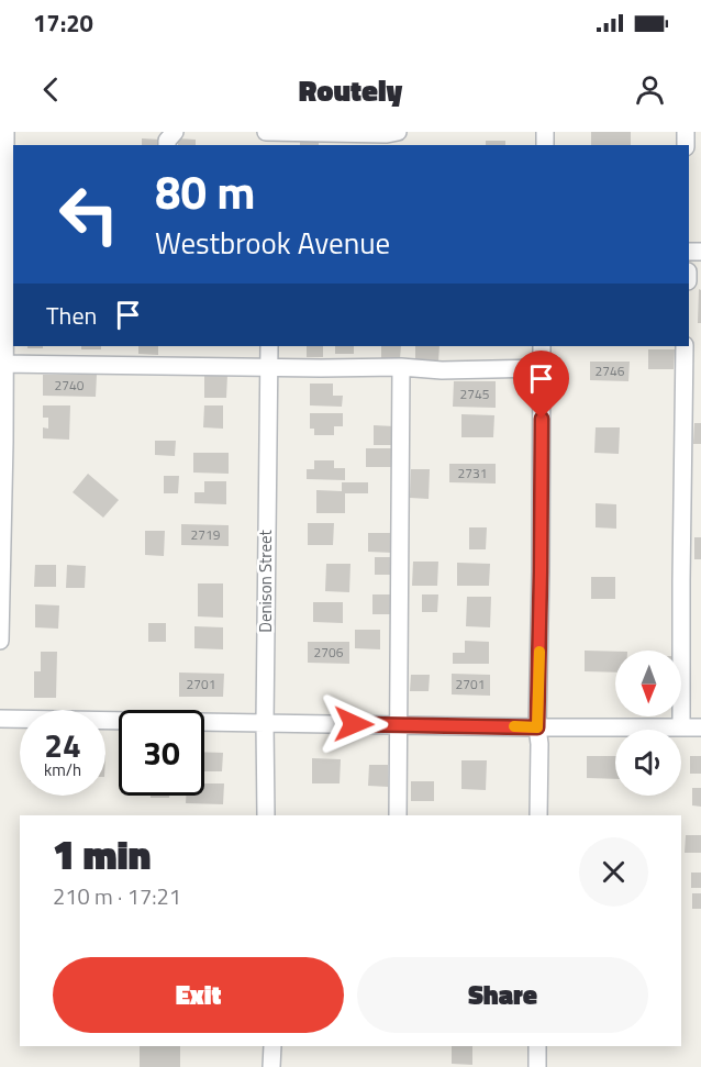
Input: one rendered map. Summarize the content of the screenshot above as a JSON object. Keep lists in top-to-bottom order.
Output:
{
  "streets": {
    "street": ["Denison Street"]
  },
  "house_numbers": [
    "2746",
    "2740",
    "2745",
    "2731",
    "2719",
    "2706",
    "2701",
    "2701"
  ],
  "north": "bottom",
  "page": {
    "status": "17:20",
    "header": "Routely",
    "turn": ["80 m", "Westbrook Avenue"],
    "then": "Then",
    "speed": "24 km/h",
    "limit": "30",
    "heading": ["1 min", "210 m · 17:21"],
    "buttons": ["Exit", "Share"]
  }
}
